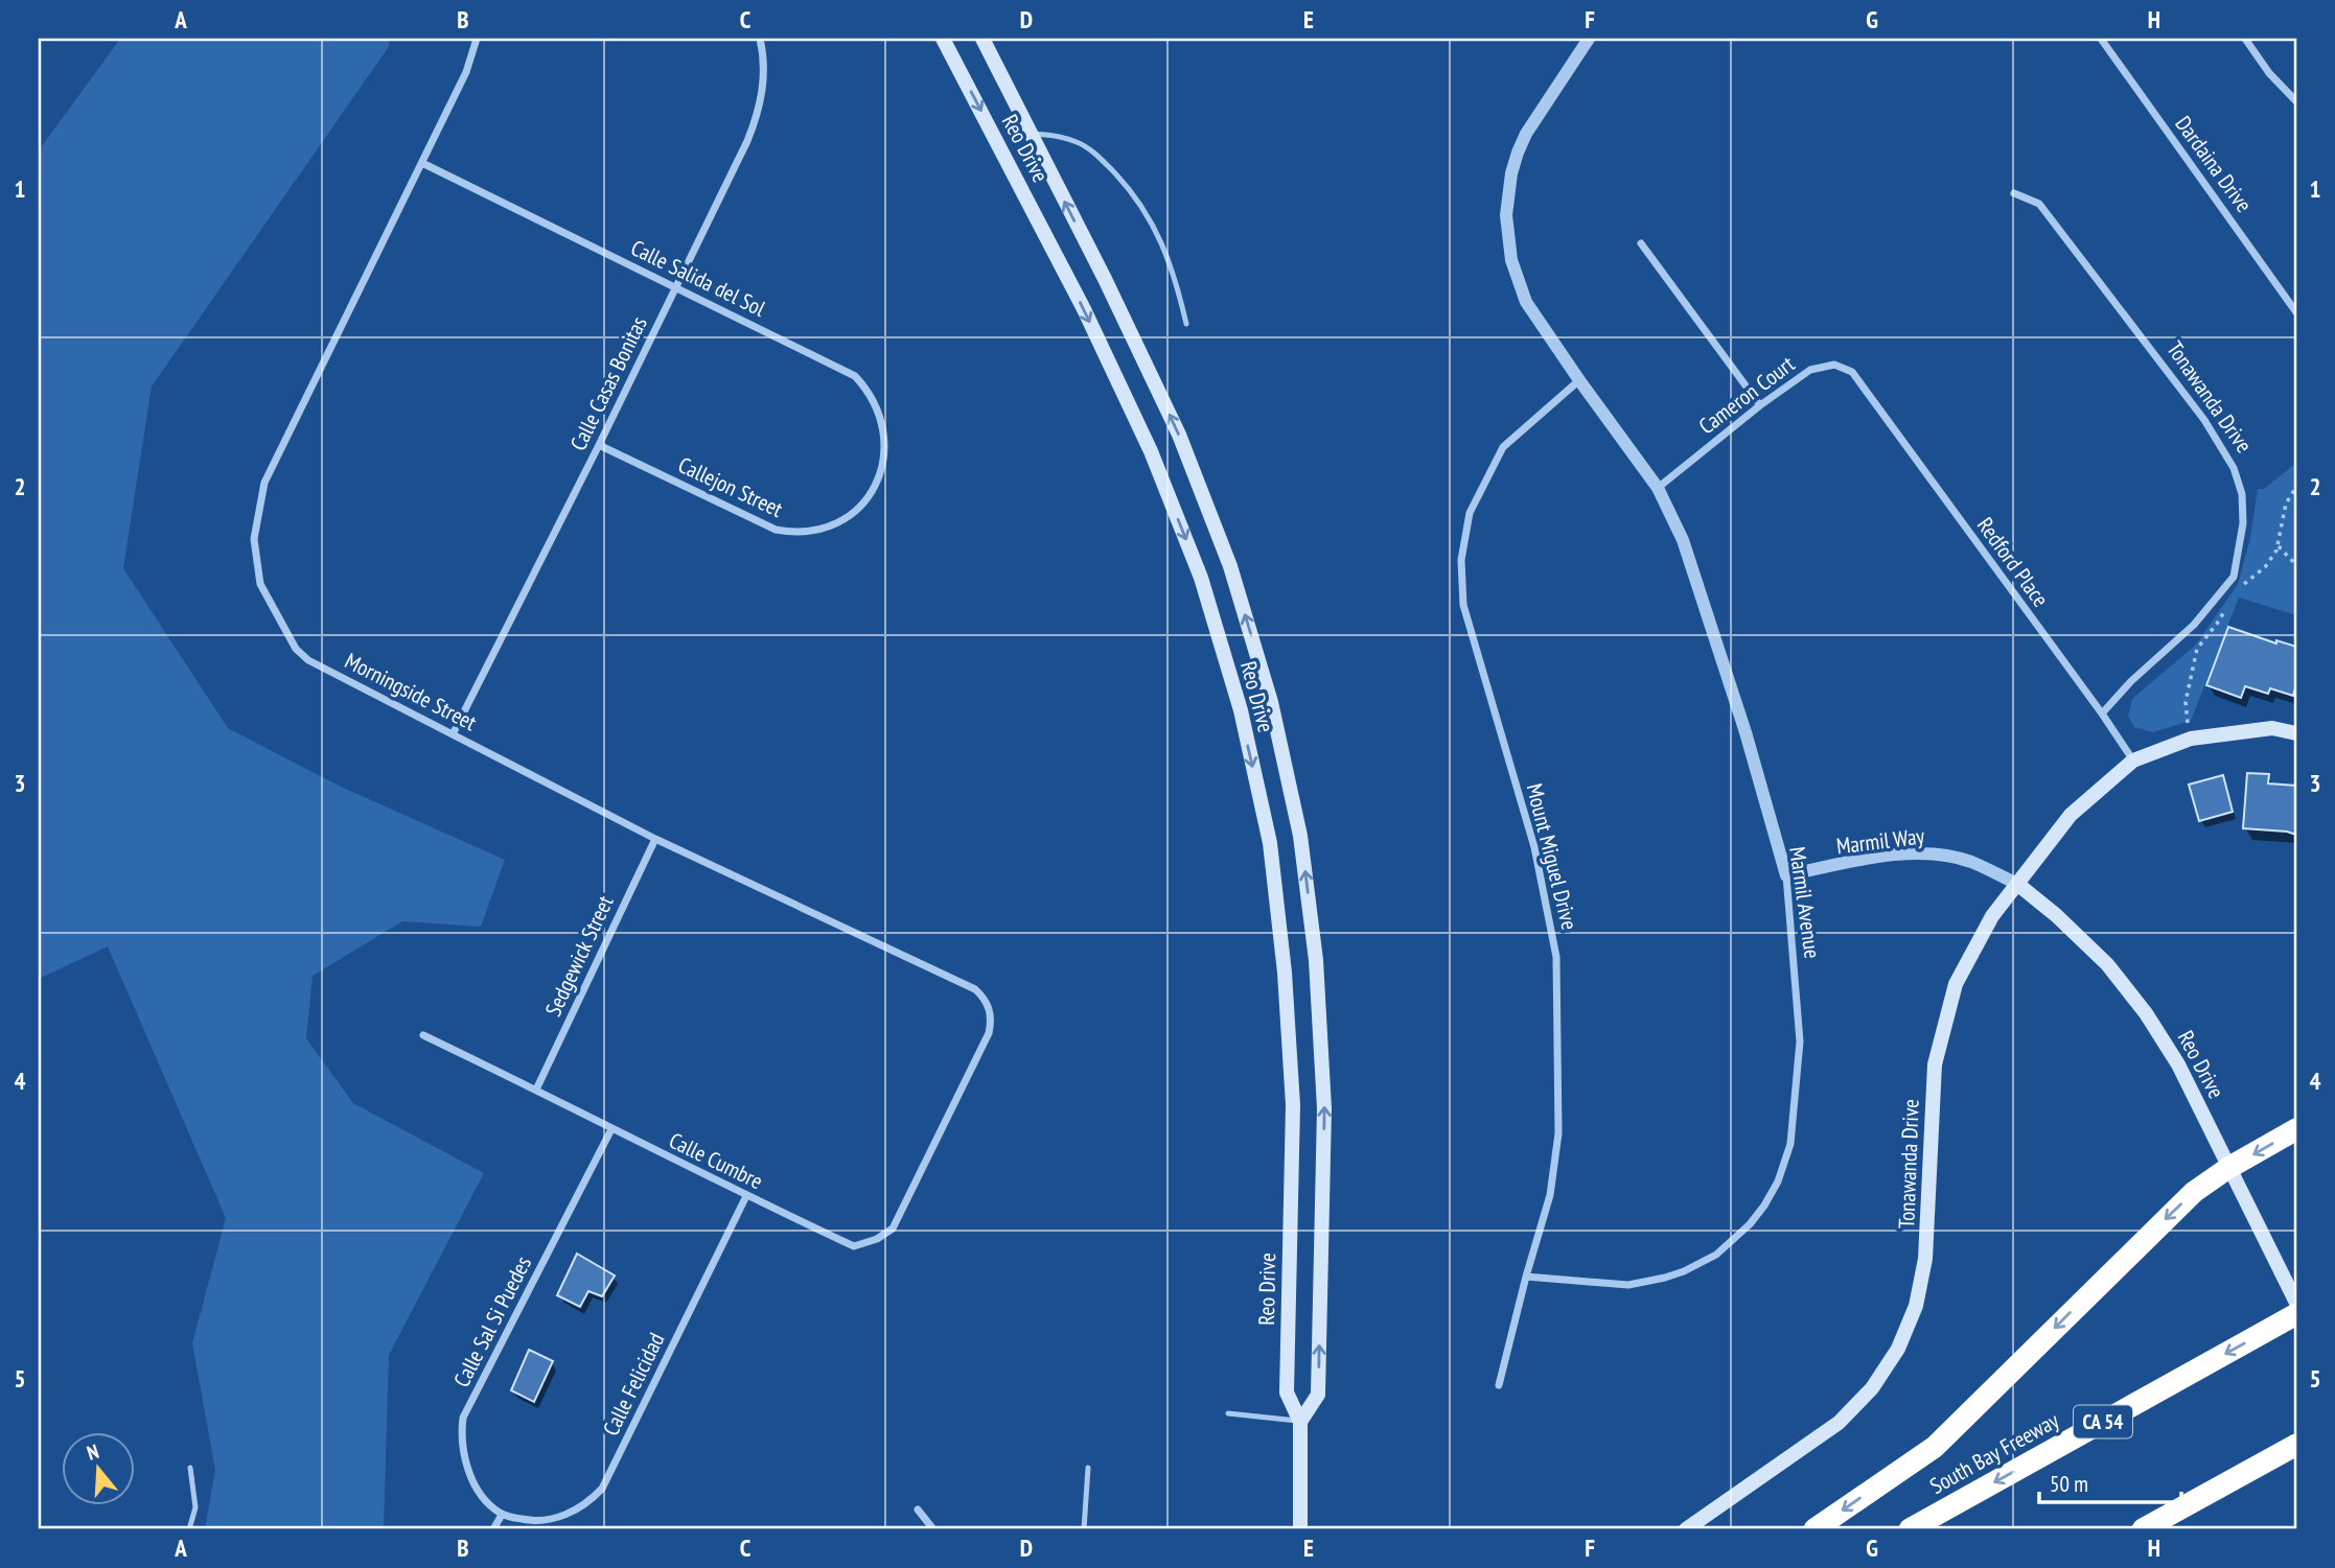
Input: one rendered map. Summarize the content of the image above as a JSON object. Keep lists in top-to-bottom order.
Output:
{
  "streets": {
    "highway": ["CA 54", "South Bay Freeway"],
    "main road": ["Reo Drive", "Tonawanda Drive"],
    "street": [
      "Dardaina Drive",
      "Calle Salida del Sol",
      "Calle Casas Bonitas",
      "Cameron Court",
      "Callejon Street",
      "Redford Place",
      "Morningside Street",
      "Marmil Way",
      "Mount Miguel Drive",
      "Marmil Avenue",
      "Sedgewick Street",
      "Calle Cumbre",
      "Calle Sal Si Puedes",
      "Calle Felicidad"
    ]
  },
  "crossings": [
    ["Reo Drive", "Tonawanda Drive"],
    ["Reo Drive", "Marmil Way"],
    ["Calle Salida del Sol", "Calle Casas Bonitas"],
    ["Calle Salida del Sol", "Callejon Street"],
    ["Calle Salida del Sol", "Morningside Street"],
    ["Calle Casas Bonitas", "Callejon Street"],
    ["Calle Casas Bonitas", "Morningside Street"],
    ["Cameron Court", "Redford Place"],
    ["Cameron Court", "Marmil Avenue"],
    ["Tonawanda Drive", "Redford Place"],
    ["Tonawanda Drive", "Marmil Way"],
    ["Morningside Street", "Sedgewick Street"],
    ["Morningside Street", "Calle Cumbre"],
    ["Marmil Way", "Marmil Avenue"],
    ["Mount Miguel Drive", "Marmil Avenue"],
    ["Sedgewick Street", "Calle Cumbre"],
    ["Calle Cumbre", "Calle Sal Si Puedes"],
    ["Calle Cumbre", "Calle Felicidad"],
    ["Calle Sal Si Puedes", "Calle Felicidad"]
  ],
  "scale_bar": "50 m",
  "north": "top",
  "grid": {
    "columns": [
      "A",
      "B",
      "C",
      "D",
      "E",
      "F",
      "G",
      "H"
    ],
    "rows": [
      "1",
      "2",
      "3",
      "4",
      "5"
    ]
  }
}
